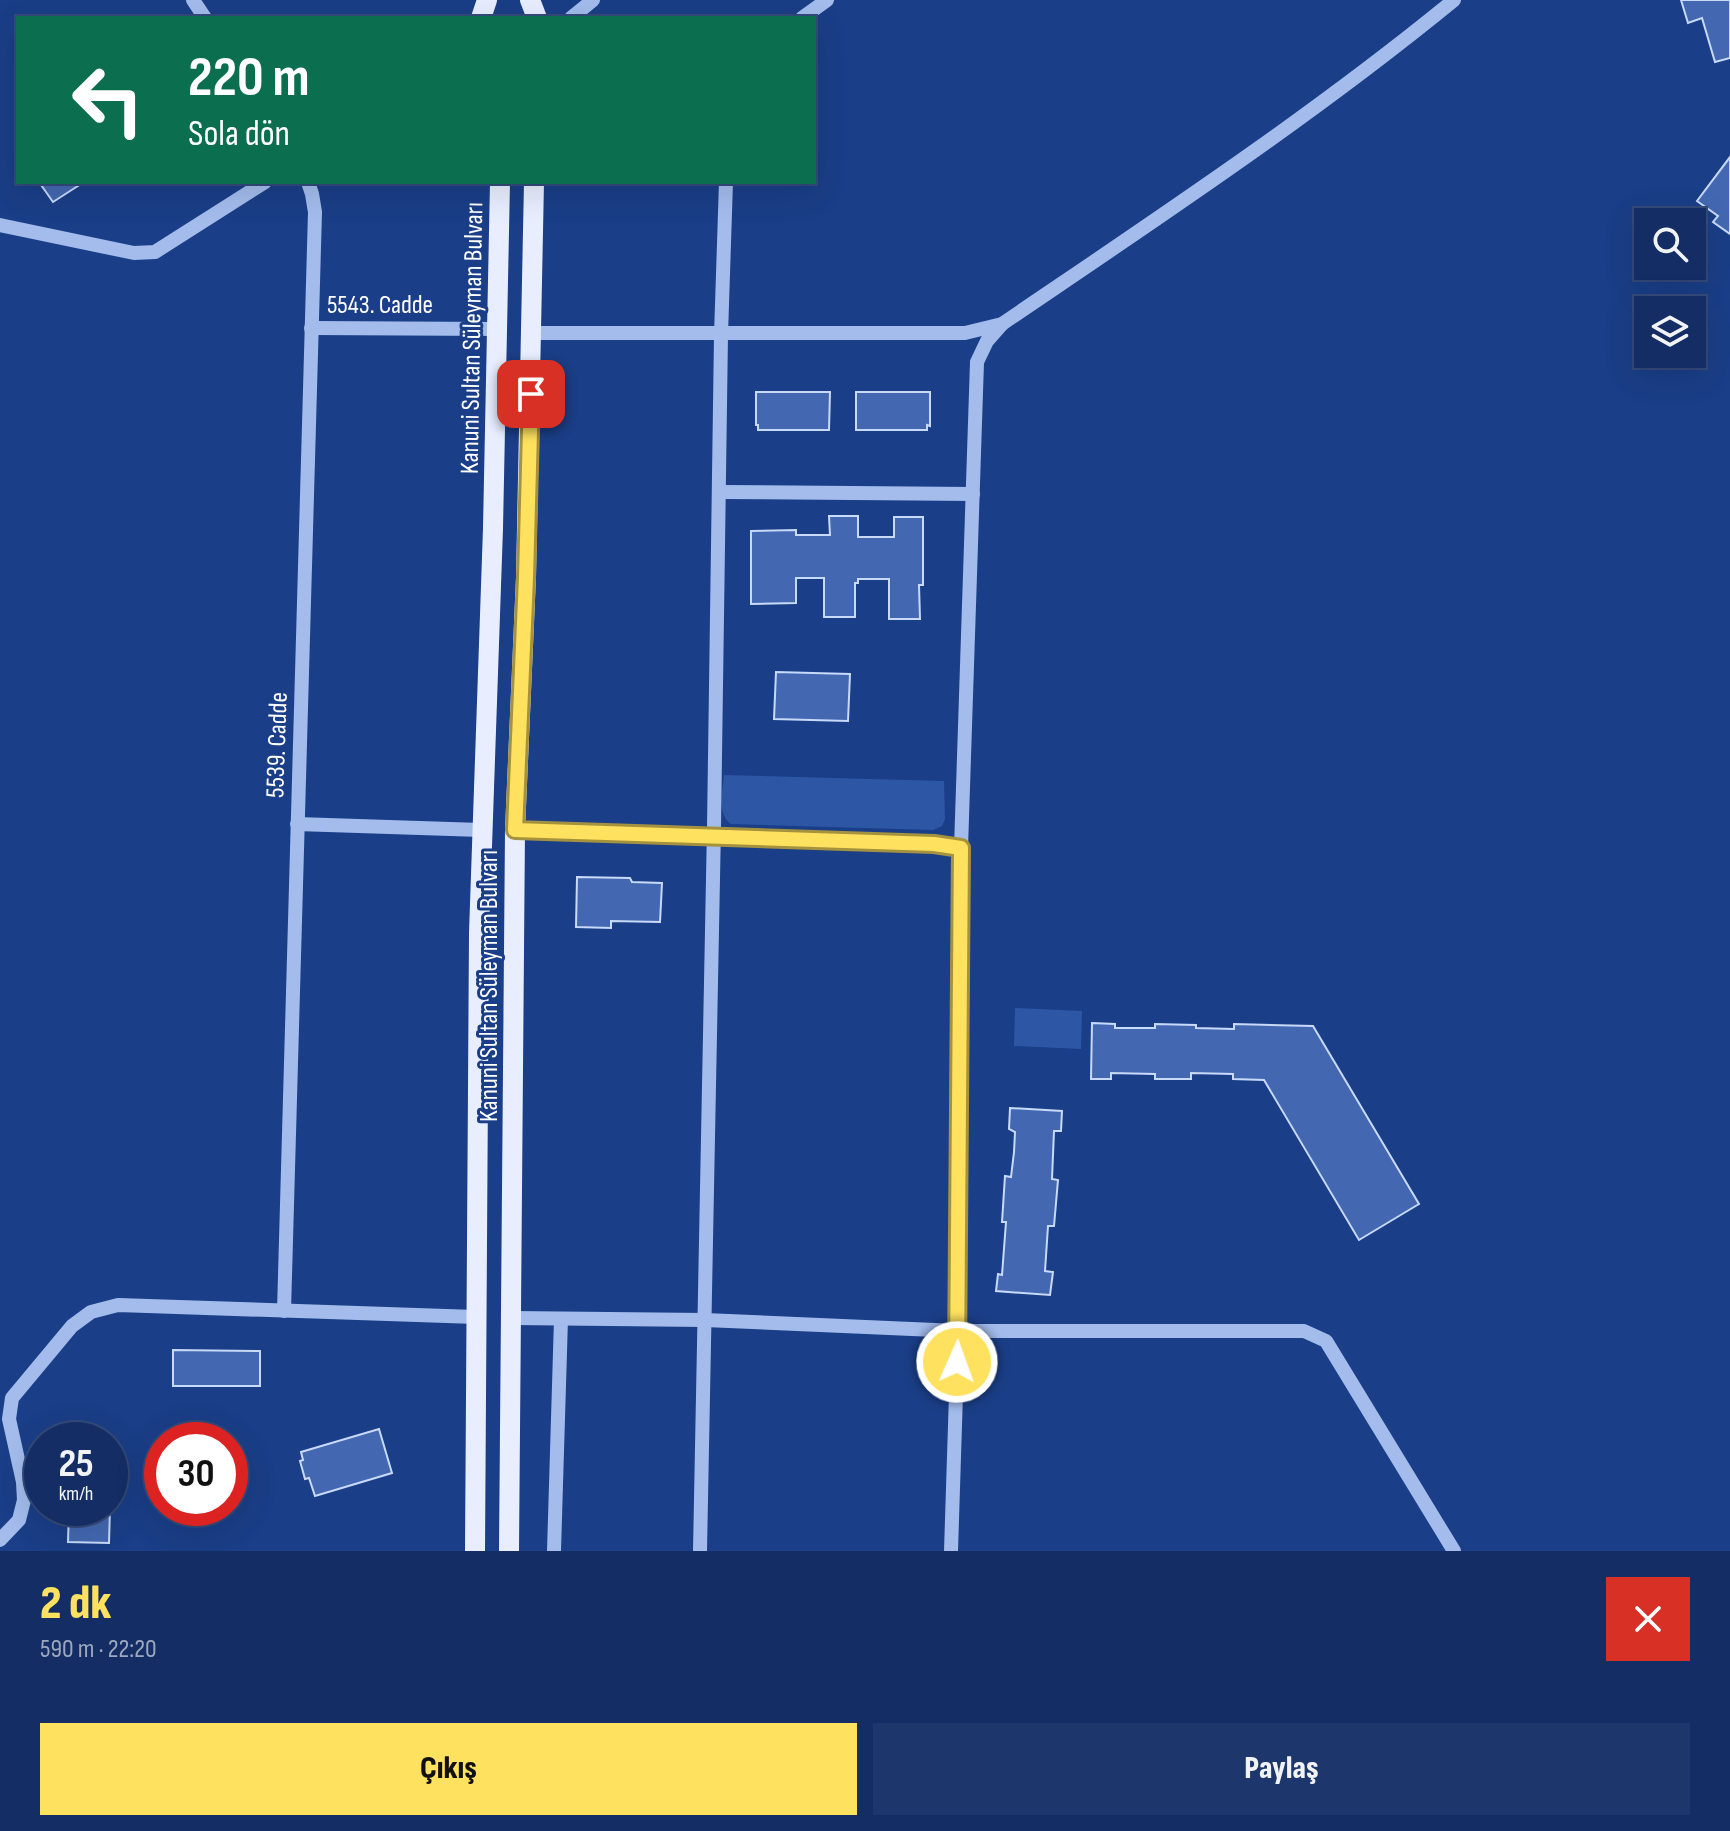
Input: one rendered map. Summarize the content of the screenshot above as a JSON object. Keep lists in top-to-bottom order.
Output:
{
  "streets": {
    "main road": ["Kanuni Sultan Süleyman Bulvarı"],
    "street": ["5543. Cadde", "5539. Cadde"]
  },
  "crossings": [
    ["5543. Cadde", "Kanuni Sultan Süleyman Bulvarı"],
    ["5543. Cadde", "5539. Cadde"]
  ],
  "page": {
    "turn": ["220 m", "Sola dön"],
    "speed": "25 km/h",
    "limit": "30",
    "heading": ["2 dk", "590 m · 22:20"],
    "buttons": ["Çıkış", "Paylaş"]
  }
}
